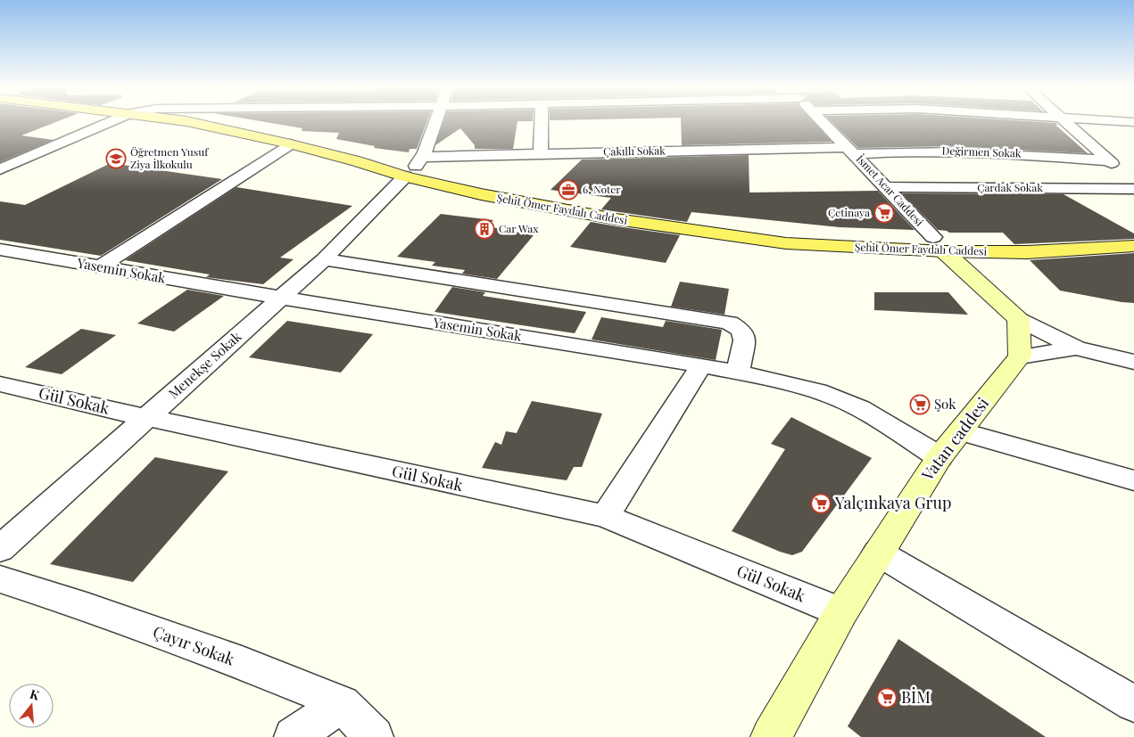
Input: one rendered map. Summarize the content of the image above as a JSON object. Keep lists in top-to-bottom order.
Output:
{
  "streets": {
    "main road": ["Şehit Ömer Faydalı Caddesi"],
    "street": [
      "Çakıllı Sokak",
      "Değirmen Sokak",
      "Çardak Sokak",
      "İsmet Acar Caddesi",
      "Yasemin Sokak",
      "Menekşe Sokak",
      "Gül Sokak",
      "Vatan caddesi",
      "Çayır Sokak"
    ]
  },
  "crossings": [
    ["Çakıllı Sokak", "Değirmen Sokak"],
    ["Çakıllı Sokak", "İsmet Acar Caddesi"],
    ["Çakıllı Sokak", "Şehit Ömer Faydalı Caddesi"],
    ["Çakıllı Sokak", "Menekşe Sokak"],
    ["Değirmen Sokak", "İsmet Acar Caddesi"],
    ["Çardak Sokak", "İsmet Acar Caddesi"],
    ["İsmet Acar Caddesi", "Şehit Ömer Faydalı Caddesi"],
    ["Şehit Ömer Faydalı Caddesi", "Menekşe Sokak"],
    ["Yasemin Sokak", "Menekşe Sokak"],
    ["Yasemin Sokak", "Vatan caddesi"],
    ["Menekşe Sokak", "Gül Sokak"],
    ["Gül Sokak", "Vatan caddesi"]
  ],
  "places": {
    "school or university": ["Öğretmen Yusuf Ziya İlkokulu"],
    "office": ["6. Noter"],
    "supermarket": [
      "Çetinaya",
      "Şok",
      "Yalçınkaya Grup",
      "BİM"
    ],
    "building": ["Car Wax"]
  },
  "north": "top"
}
